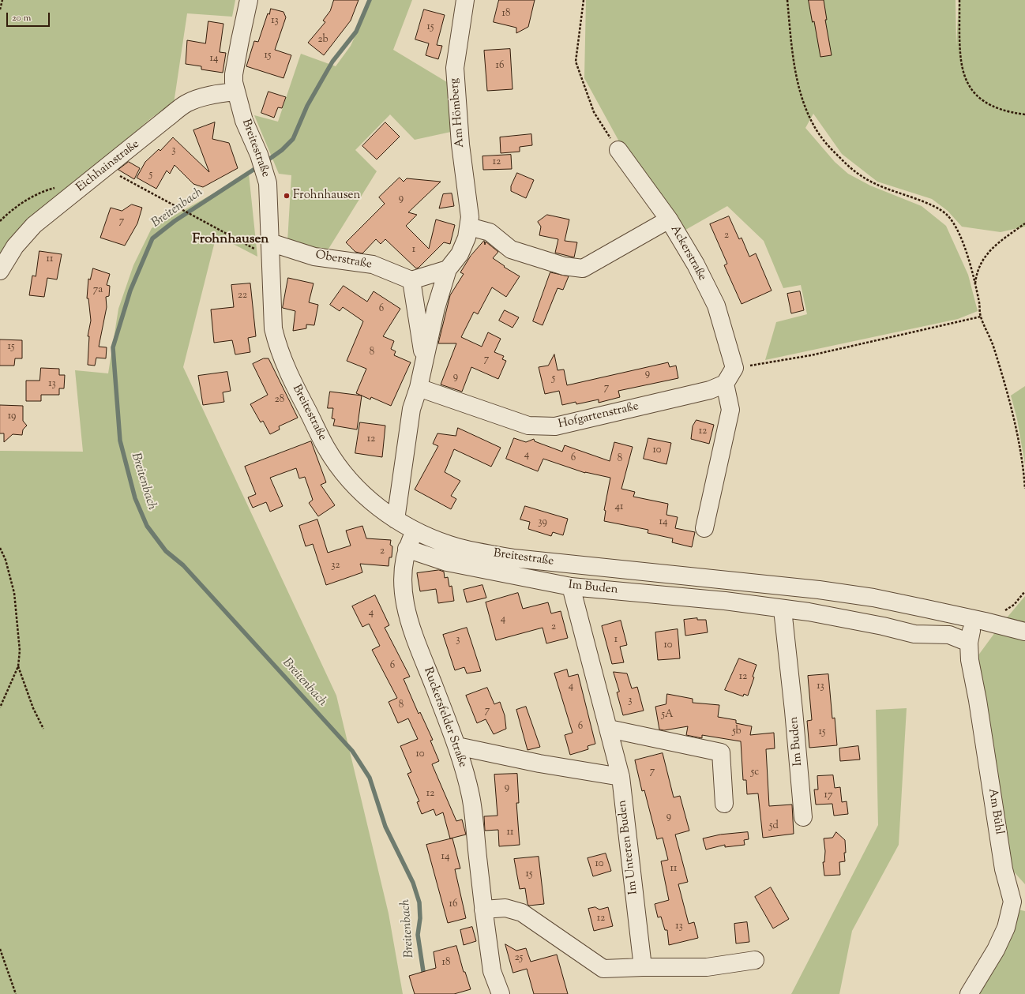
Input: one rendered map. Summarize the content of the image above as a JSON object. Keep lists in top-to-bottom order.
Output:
{
  "streets": {
    "street": [
      "Am Hömberg",
      "Breitestraße",
      "Eichhainstraße",
      "Ackerstraße",
      "Oberstraße",
      "Hofgartenstraße",
      "Im Buden",
      "Ruckersfelder Straße",
      "Am Bühl",
      "Im Unteren Buden"
    ]
  },
  "crossings": [
    ["Breitestraße", "Eichhainstraße"],
    ["Breitestraße", "Oberstraße"],
    ["Breitestraße", "Ruckersfelder Straße"],
    ["Breitestraße", "Am Bühl"],
    ["Im Buden", "Ruckersfelder Straße"],
    ["Im Buden", "Am Bühl"],
    ["Im Buden", "Im Unteren Buden"]
  ],
  "districts": ["Frohnhausen"],
  "water": ["Breitenbach"],
  "places": ["Frohnhausen"],
  "house_numbers": [
    "18",
    "13",
    "15",
    "2b",
    "15",
    "14",
    "16",
    "3",
    "12",
    "5",
    "9",
    "7",
    "2",
    "1",
    "11",
    "7a",
    "22",
    "6",
    "15",
    "8",
    "7",
    "9",
    "9",
    "5",
    "13",
    "7",
    "28",
    "19",
    "12",
    "12",
    "10",
    "4",
    "6",
    "8",
    "41",
    "39",
    "14",
    "2",
    "32",
    "4",
    "4",
    "2",
    "3",
    "1",
    "10",
    "6",
    "12",
    "4",
    "13",
    "3",
    "8",
    "7",
    "5A",
    "6",
    "5b",
    "15",
    "10",
    "7",
    "5c",
    "9",
    "12",
    "17",
    "9",
    "5d",
    "11",
    "14",
    "10",
    "11",
    "15",
    "16",
    "12",
    "13",
    "25",
    "18"
  ],
  "scale_bar": "20 m"
}
